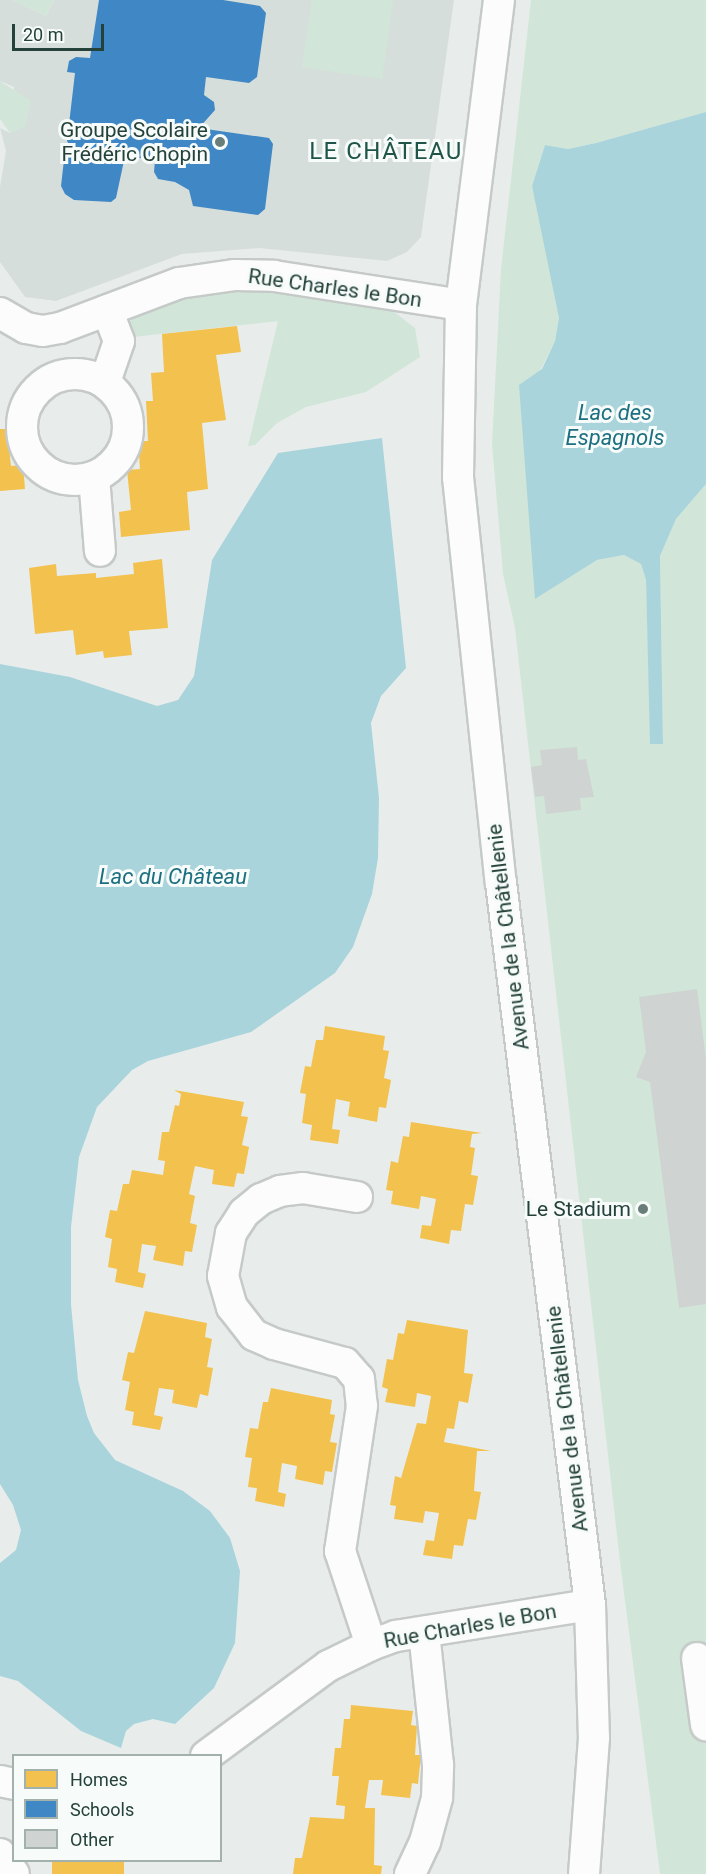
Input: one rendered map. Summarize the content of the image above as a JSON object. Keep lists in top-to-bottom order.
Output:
{
  "streets": {
    "street": ["Rue Charles le Bon", "Avenue de la Châtellenie"]
  },
  "crossings": [
    ["Rue Charles le Bon", "Avenue de la Châtellenie"]
  ],
  "districts": ["LE CHÂTEAU"],
  "water": ["Lac des Espagnols", "Lac du Château"],
  "places": ["Groupe Scolaire Frédéric Chopin", "Le Stadium"],
  "legend": ["Homes", "Schools", "Other"],
  "scale_bar": "20 m"
}
